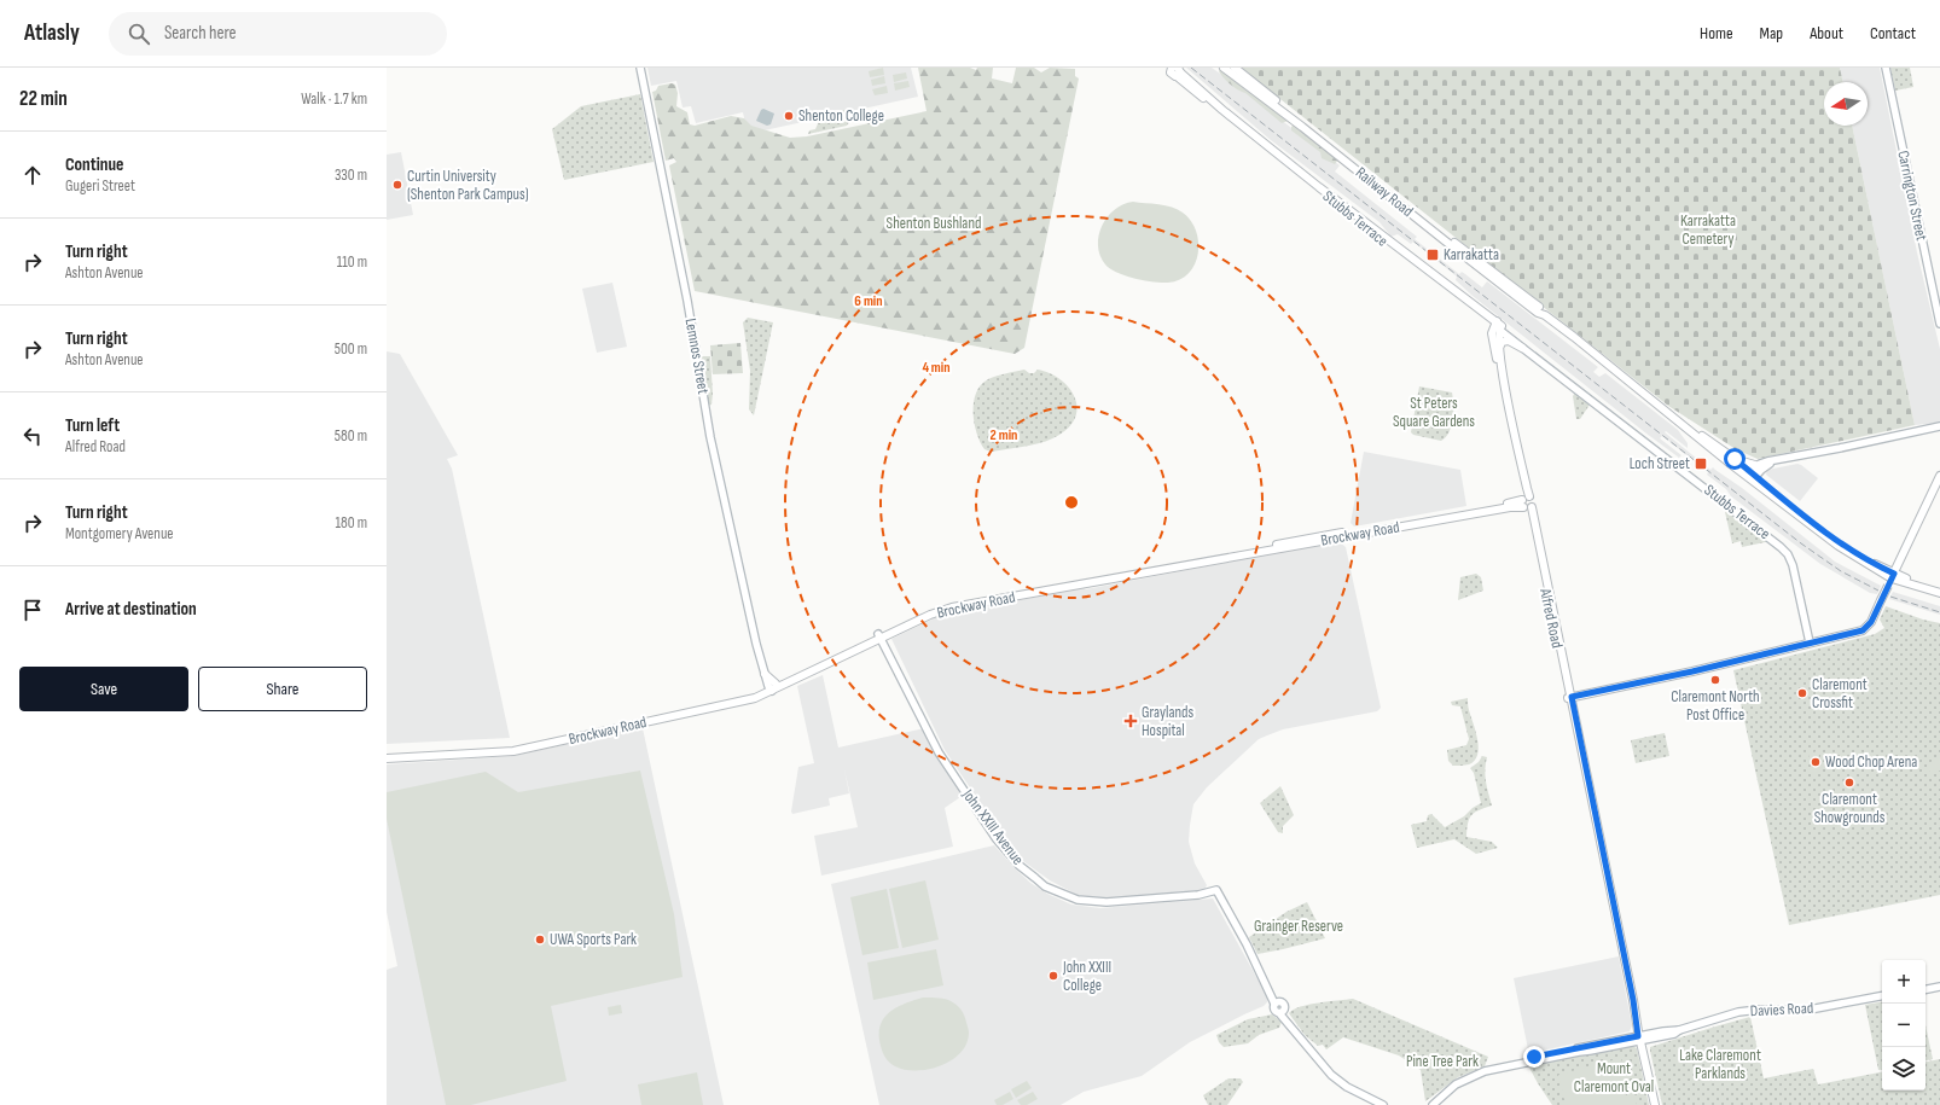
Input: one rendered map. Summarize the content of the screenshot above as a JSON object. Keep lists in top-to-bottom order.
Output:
{
  "streets": {
    "main road": [
      "Railway Road",
      "Stubbs Terrace",
      "Brockway Road",
      "Alfred Road"
    ],
    "street": [
      "Carrington Street",
      "Lemnos Street",
      "John XXIII Avenue",
      "Davies Road"
    ]
  },
  "crossings": [
    ["Stubbs Terrace", "Alfred Road"],
    ["Lemnos Street", "Brockway Road"],
    ["Brockway Road", "Alfred Road"],
    ["Brockway Road", "John XXIII Avenue"],
    ["Alfred Road", "Davies Road"]
  ],
  "parks": [
    "Karrakatta Cemetery",
    "Shenton Bushland",
    "St Peters Square Gardens",
    "Grainger Reserve",
    "Lake Claremont Parklands",
    "Pine Tree Park",
    "Mount Claremont Oval"
  ],
  "places": {
    "other": [
      "Shenton College",
      "Curtin University (Shenton Park Campus)",
      "Claremont North Post Office",
      "Claremont Crossfit",
      "Wood Chop Arena",
      "Claremont Showgrounds",
      "UWA Sports Park",
      "John XXIII College"
    ],
    "transit": ["Karrakatta", "Loch Street"],
    "health": ["Graylands Hospital"]
  },
  "north": "left",
  "page": {
    "header": "Atlasly",
    "search": "Search here",
    "nav": [
      "Home",
      "Map",
      "About",
      "Contact"
    ],
    "heading": ["22 min", "Walk · 1.7 km"],
    "list": [
      ["Continue", "Gugeri Street", "330 m"],
      ["Turn right", "Ashton Avenue", "110 m"],
      ["Turn right", "Ashton Avenue", "500 m"],
      ["Turn left", "Alfred Road", "580 m"],
      ["Turn right", "Montgomery Avenue", "180 m"],
      "Arrive at destination"
    ],
    "buttons": ["Save", "Share"],
    "map_buttons": ["+", "−"]
  },
  "rings": ["6 min", "4 min", "2 min"]
}
